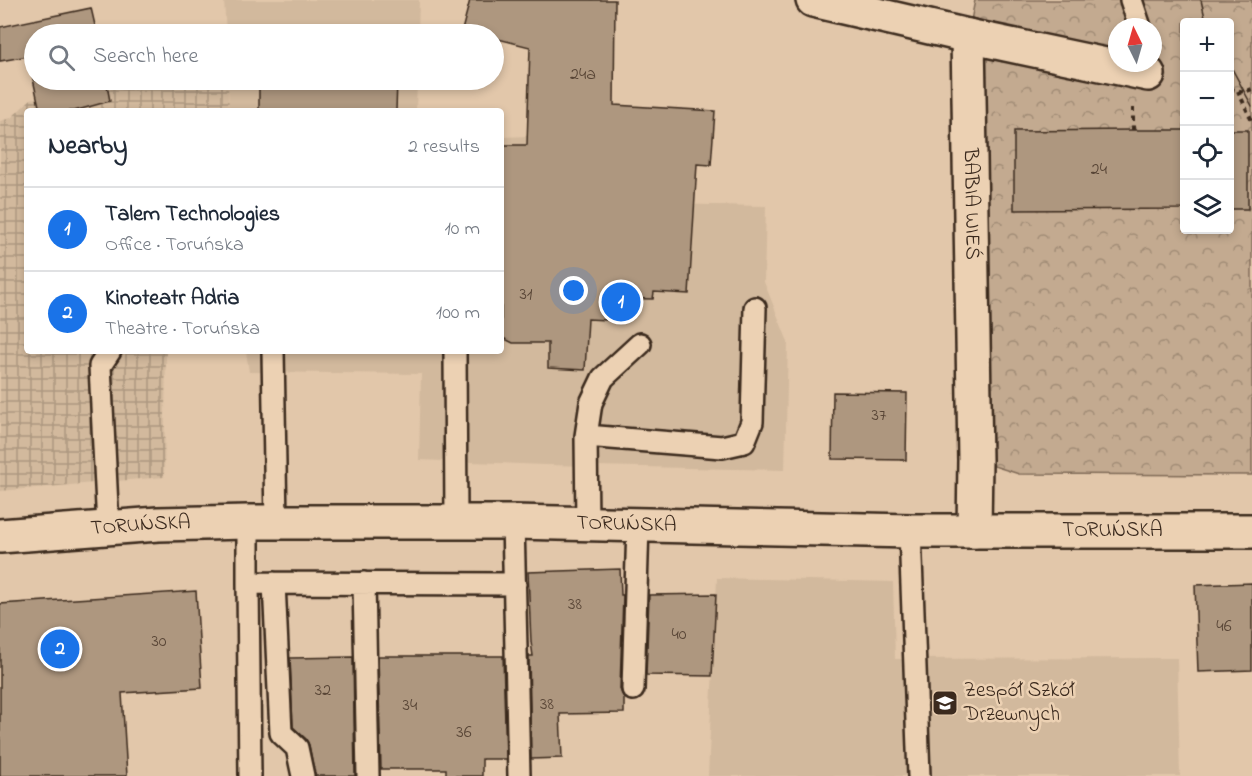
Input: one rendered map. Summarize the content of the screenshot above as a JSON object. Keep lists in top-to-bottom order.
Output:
{
  "streets": {
    "street": ["BABIA WIEŚ", "TORUŃSKA"]
  },
  "crossings": [
    ["BABIA WIEŚ", "TORUŃSKA"]
  ],
  "places": {
    "school or university": ["Zespół Szkół Drzewnych"]
  },
  "house_numbers": [
    "24a",
    "24",
    "31",
    "37",
    "38",
    "46",
    "40",
    "30",
    "32",
    "38",
    "34",
    "36"
  ],
  "north": "top",
  "page": {
    "map_buttons": ["+", "−"],
    "search": "Search here",
    "heading": ["Nearby", "2 results"],
    "list": [
      {
        "mark": "1",
        "name": "Talem Technologies",
        "note": "Office · Toruńska",
        "value": "10 m"
      },
      {
        "mark": "2",
        "name": "Kinoteatr Adria",
        "note": "Theatre · Toruńska",
        "value": "100 m"
      }
    ],
    "pins": ["1", "2"]
  }
}
